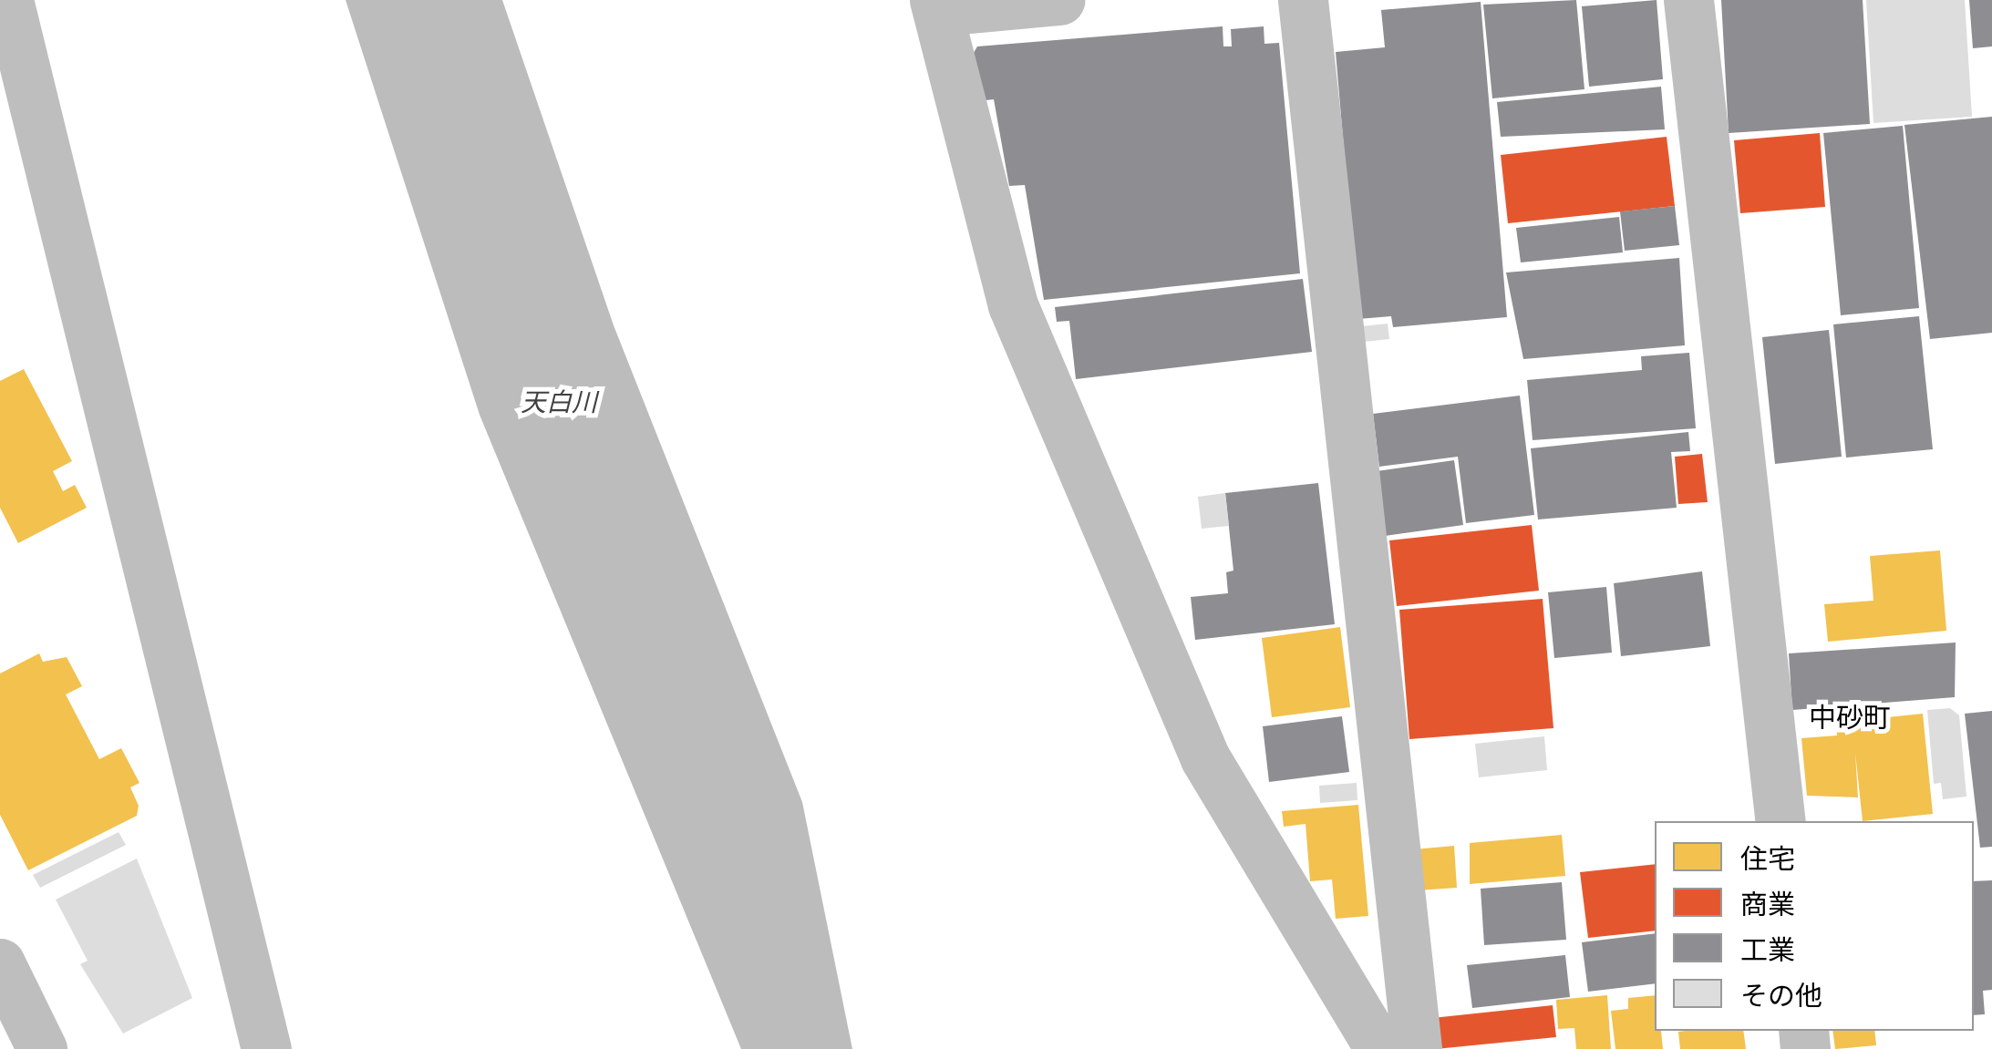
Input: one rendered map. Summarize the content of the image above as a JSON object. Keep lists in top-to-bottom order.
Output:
{
  "districts": ["中砂町"],
  "water": ["天白川"],
  "legend": [
    "住宅",
    "商業",
    "工業",
    "その他"
  ]
}
